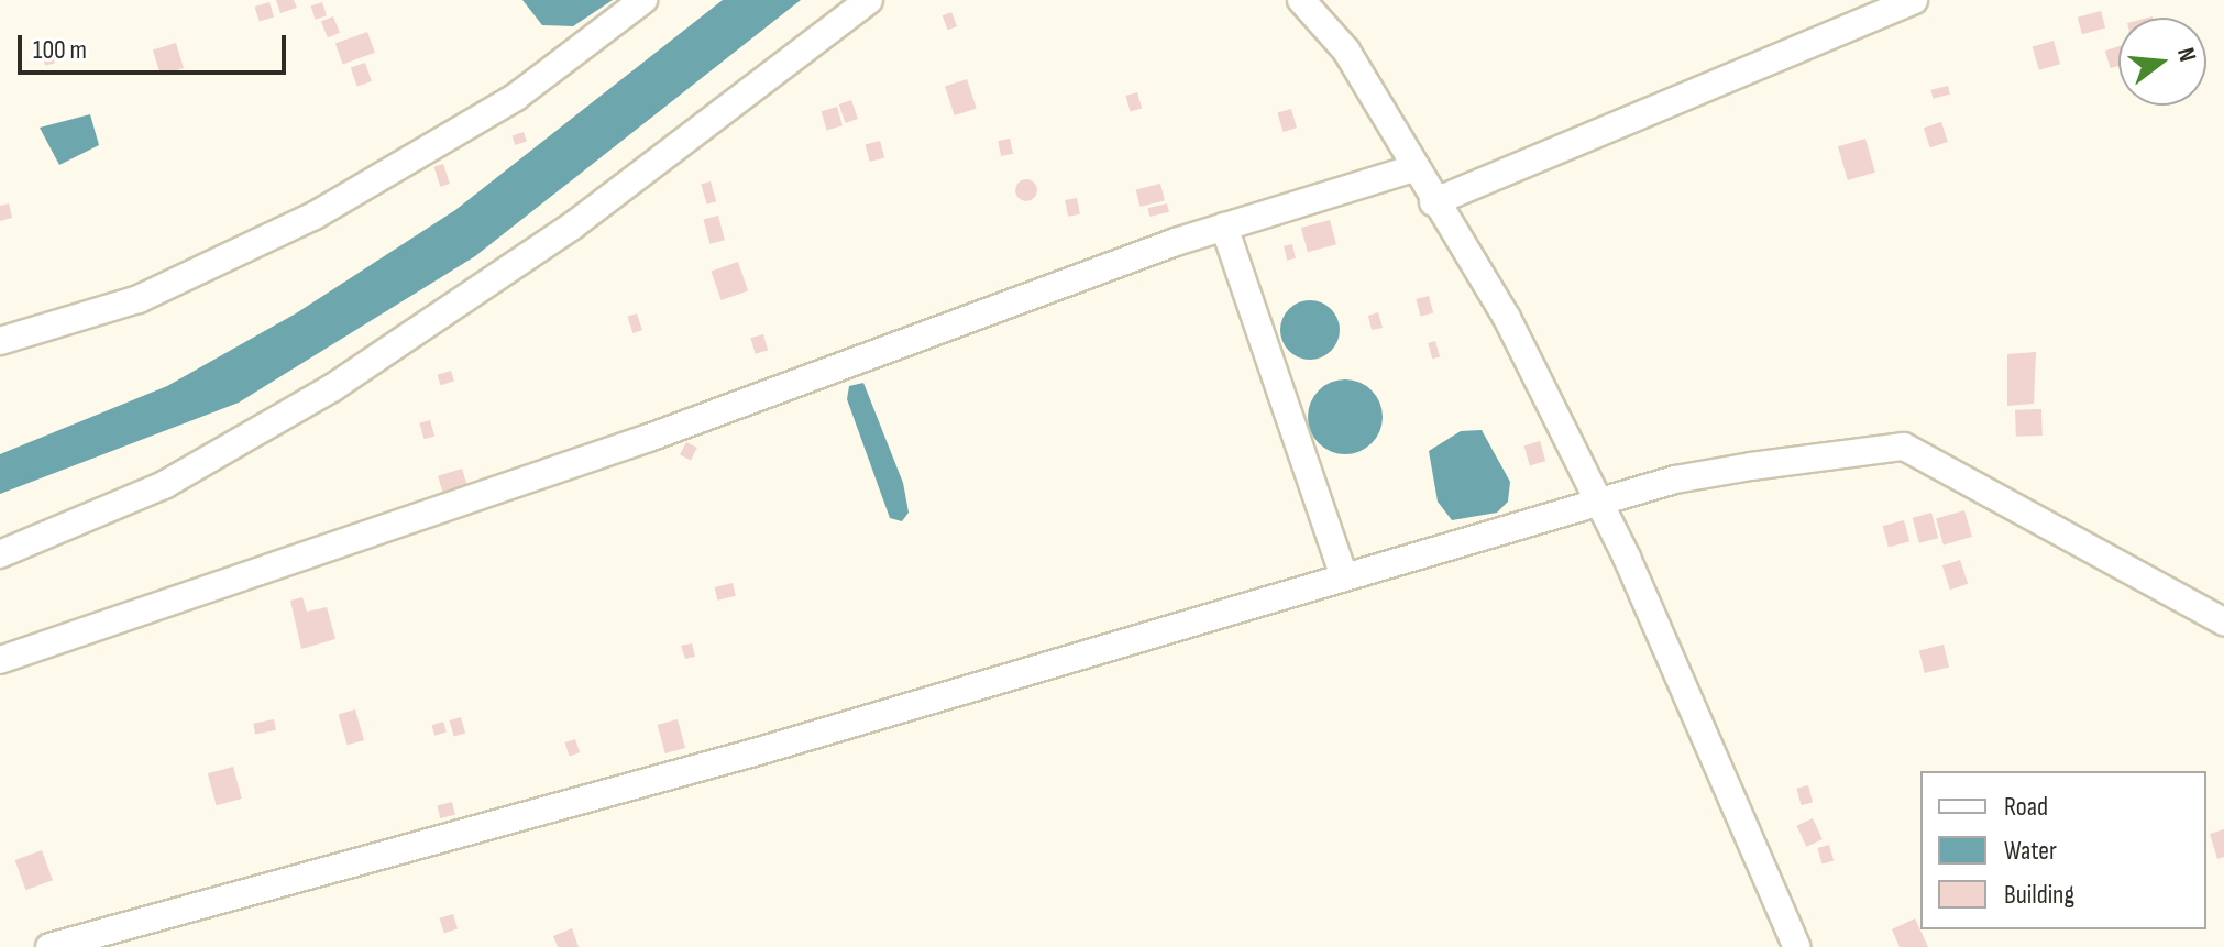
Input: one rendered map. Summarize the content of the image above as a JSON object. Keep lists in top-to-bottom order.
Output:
{
  "legend": ["Road", "Water", "Building"],
  "scale_bar": "100 m",
  "north": "right"
}
